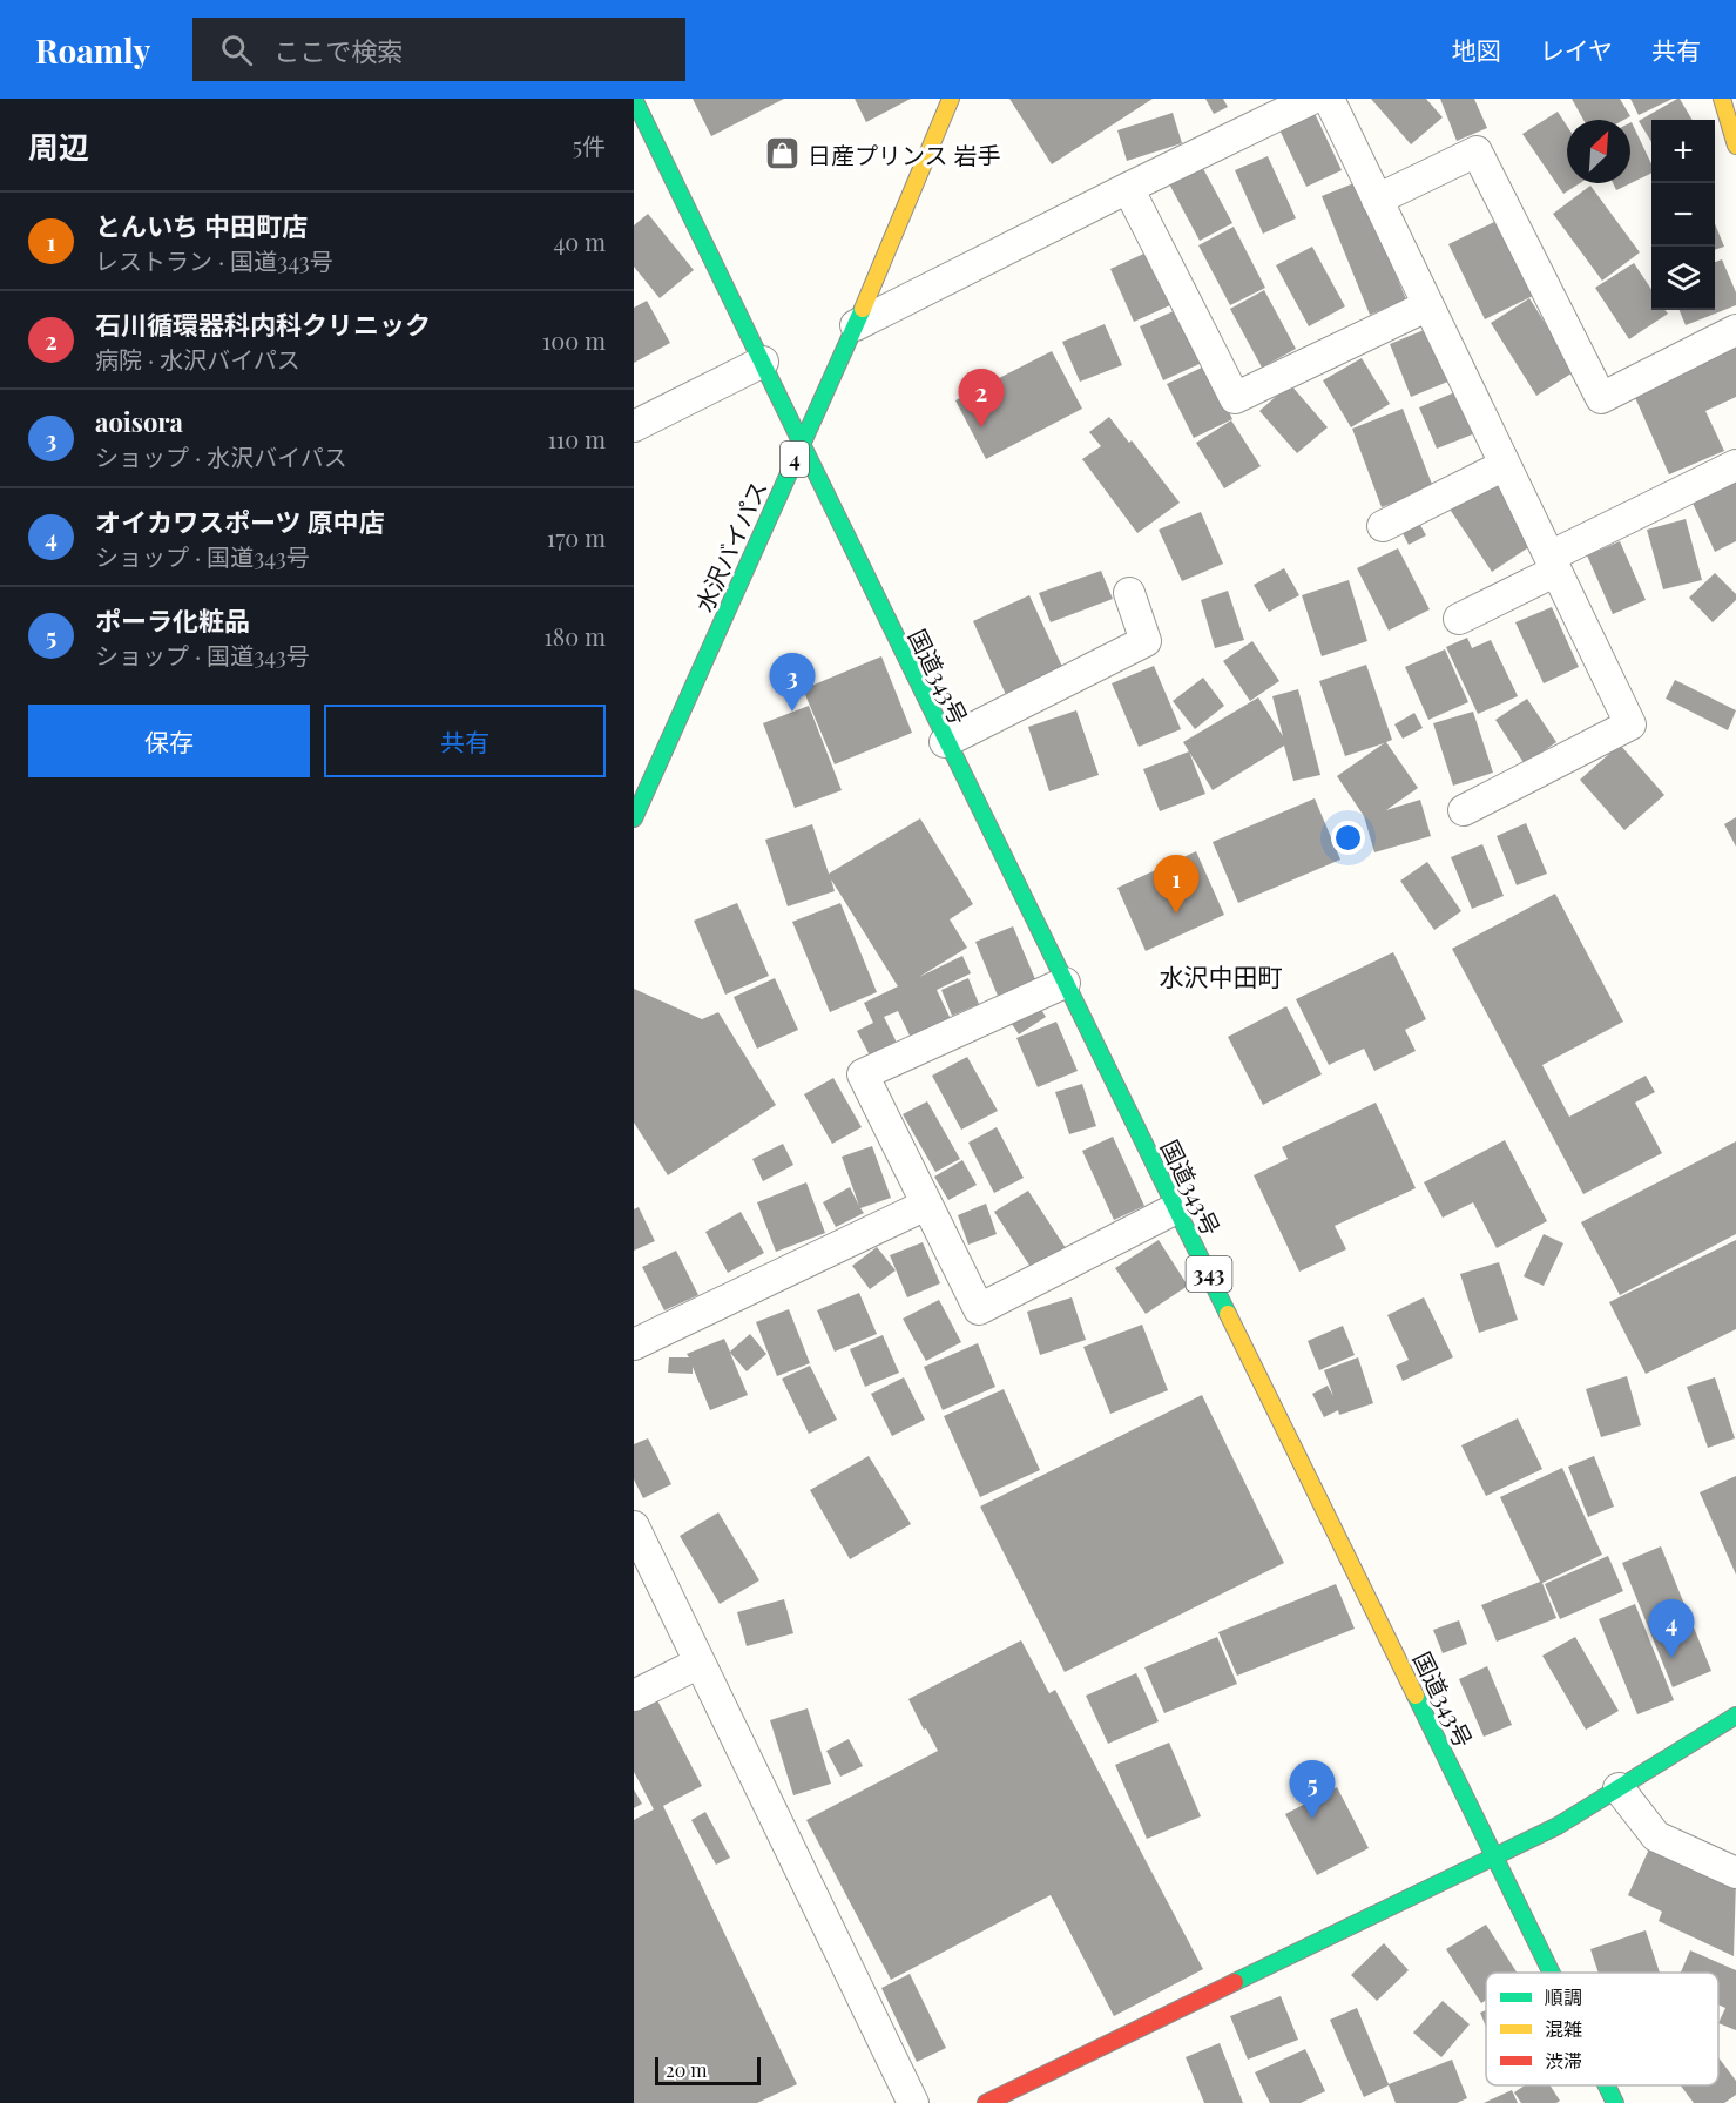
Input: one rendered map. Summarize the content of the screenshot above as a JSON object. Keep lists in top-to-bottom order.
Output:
{
  "streets": {
    "main road": [
      "4",
      "水沢バイパス",
      "国道343号",
      "343"
    ]
  },
  "crossings": [
    ["水沢バイパス", "国道343号"]
  ],
  "districts": ["水沢中田町"],
  "places": {
    "shop": ["日産プリンス 岩手"]
  },
  "legend": ["順調", "混雑", "渋滞"],
  "scale_bar": "20 m",
  "north": "top right",
  "page": {
    "header": "Roamly",
    "search": "ここで検索",
    "nav": ["地図", "レイヤ", "共有"],
    "heading": ["周辺", "5件"],
    "map_buttons": ["+", "−"],
    "list": [
      {
        "mark": "1",
        "name": "とんいち 中田町店",
        "note": "レストラン · 国道343号",
        "value": "40 m"
      },
      {
        "mark": "2",
        "name": "石川循環器科内科クリニック",
        "note": "病院 · 水沢バイパス",
        "value": "100 m"
      },
      {
        "mark": "3",
        "name": "aoisora",
        "note": "ショップ · 水沢バイパス",
        "value": "110 m"
      },
      {
        "mark": "4",
        "name": "オイカワスポーツ 原中店",
        "note": "ショップ · 国道343号",
        "value": "170 m"
      },
      {
        "mark": "5",
        "name": "ポーラ化粧品",
        "note": "ショップ · 国道343号",
        "value": "180 m"
      }
    ],
    "pins": [
      "2",
      "3",
      "1",
      "4",
      "5"
    ],
    "buttons": ["保存", "共有"],
    "scale": "20 m"
  }
}
